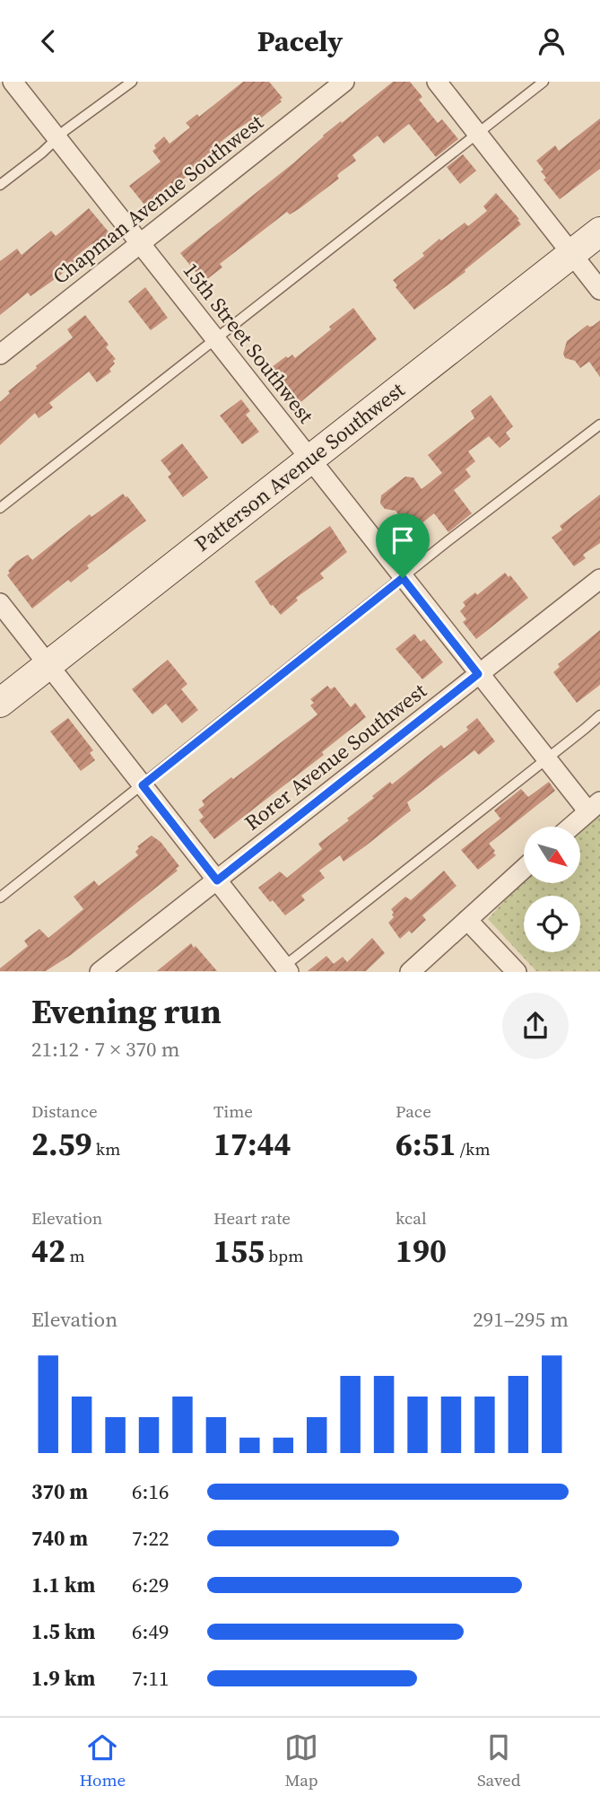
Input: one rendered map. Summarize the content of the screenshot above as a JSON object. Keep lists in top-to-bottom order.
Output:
{
  "streets": {
    "main road": ["Patterson Avenue Southwest"],
    "street": ["Chapman Avenue Southwest", "15th Street Southwest", "Rorer Avenue Southwest"]
  },
  "crossings": [
    ["Chapman Avenue Southwest", "15th Street Southwest"],
    ["15th Street Southwest", "Patterson Avenue Southwest"],
    ["15th Street Southwest", "Rorer Avenue Southwest"]
  ],
  "north": "bottom right",
  "page": {
    "header": "Pacely",
    "heading": ["Evening run", "21:12 · 7 × 370 m"],
    "stats": [
      ["Distance", "2.59 km"],
      ["Time", "17:44"],
      ["Pace", "6:51 /km"],
      ["Elevation", "42 m"],
      ["Heart rate", "155 bpm"],
      ["kcal", "190"]
    ],
    "chart": ["Elevation", "291–295 m"],
    "list": [
      {
        "name": "370 m",
        "note": "6:16"
      },
      {
        "name": "740 m",
        "note": "7:22"
      },
      {
        "name": "1.1 km",
        "note": "6:29"
      },
      {
        "name": "1.5 km",
        "note": "6:49"
      },
      {
        "name": "1.9 km",
        "note": "7:11"
      }
    ],
    "tabs": ["Home", "Map", "Saved"]
  }
}
